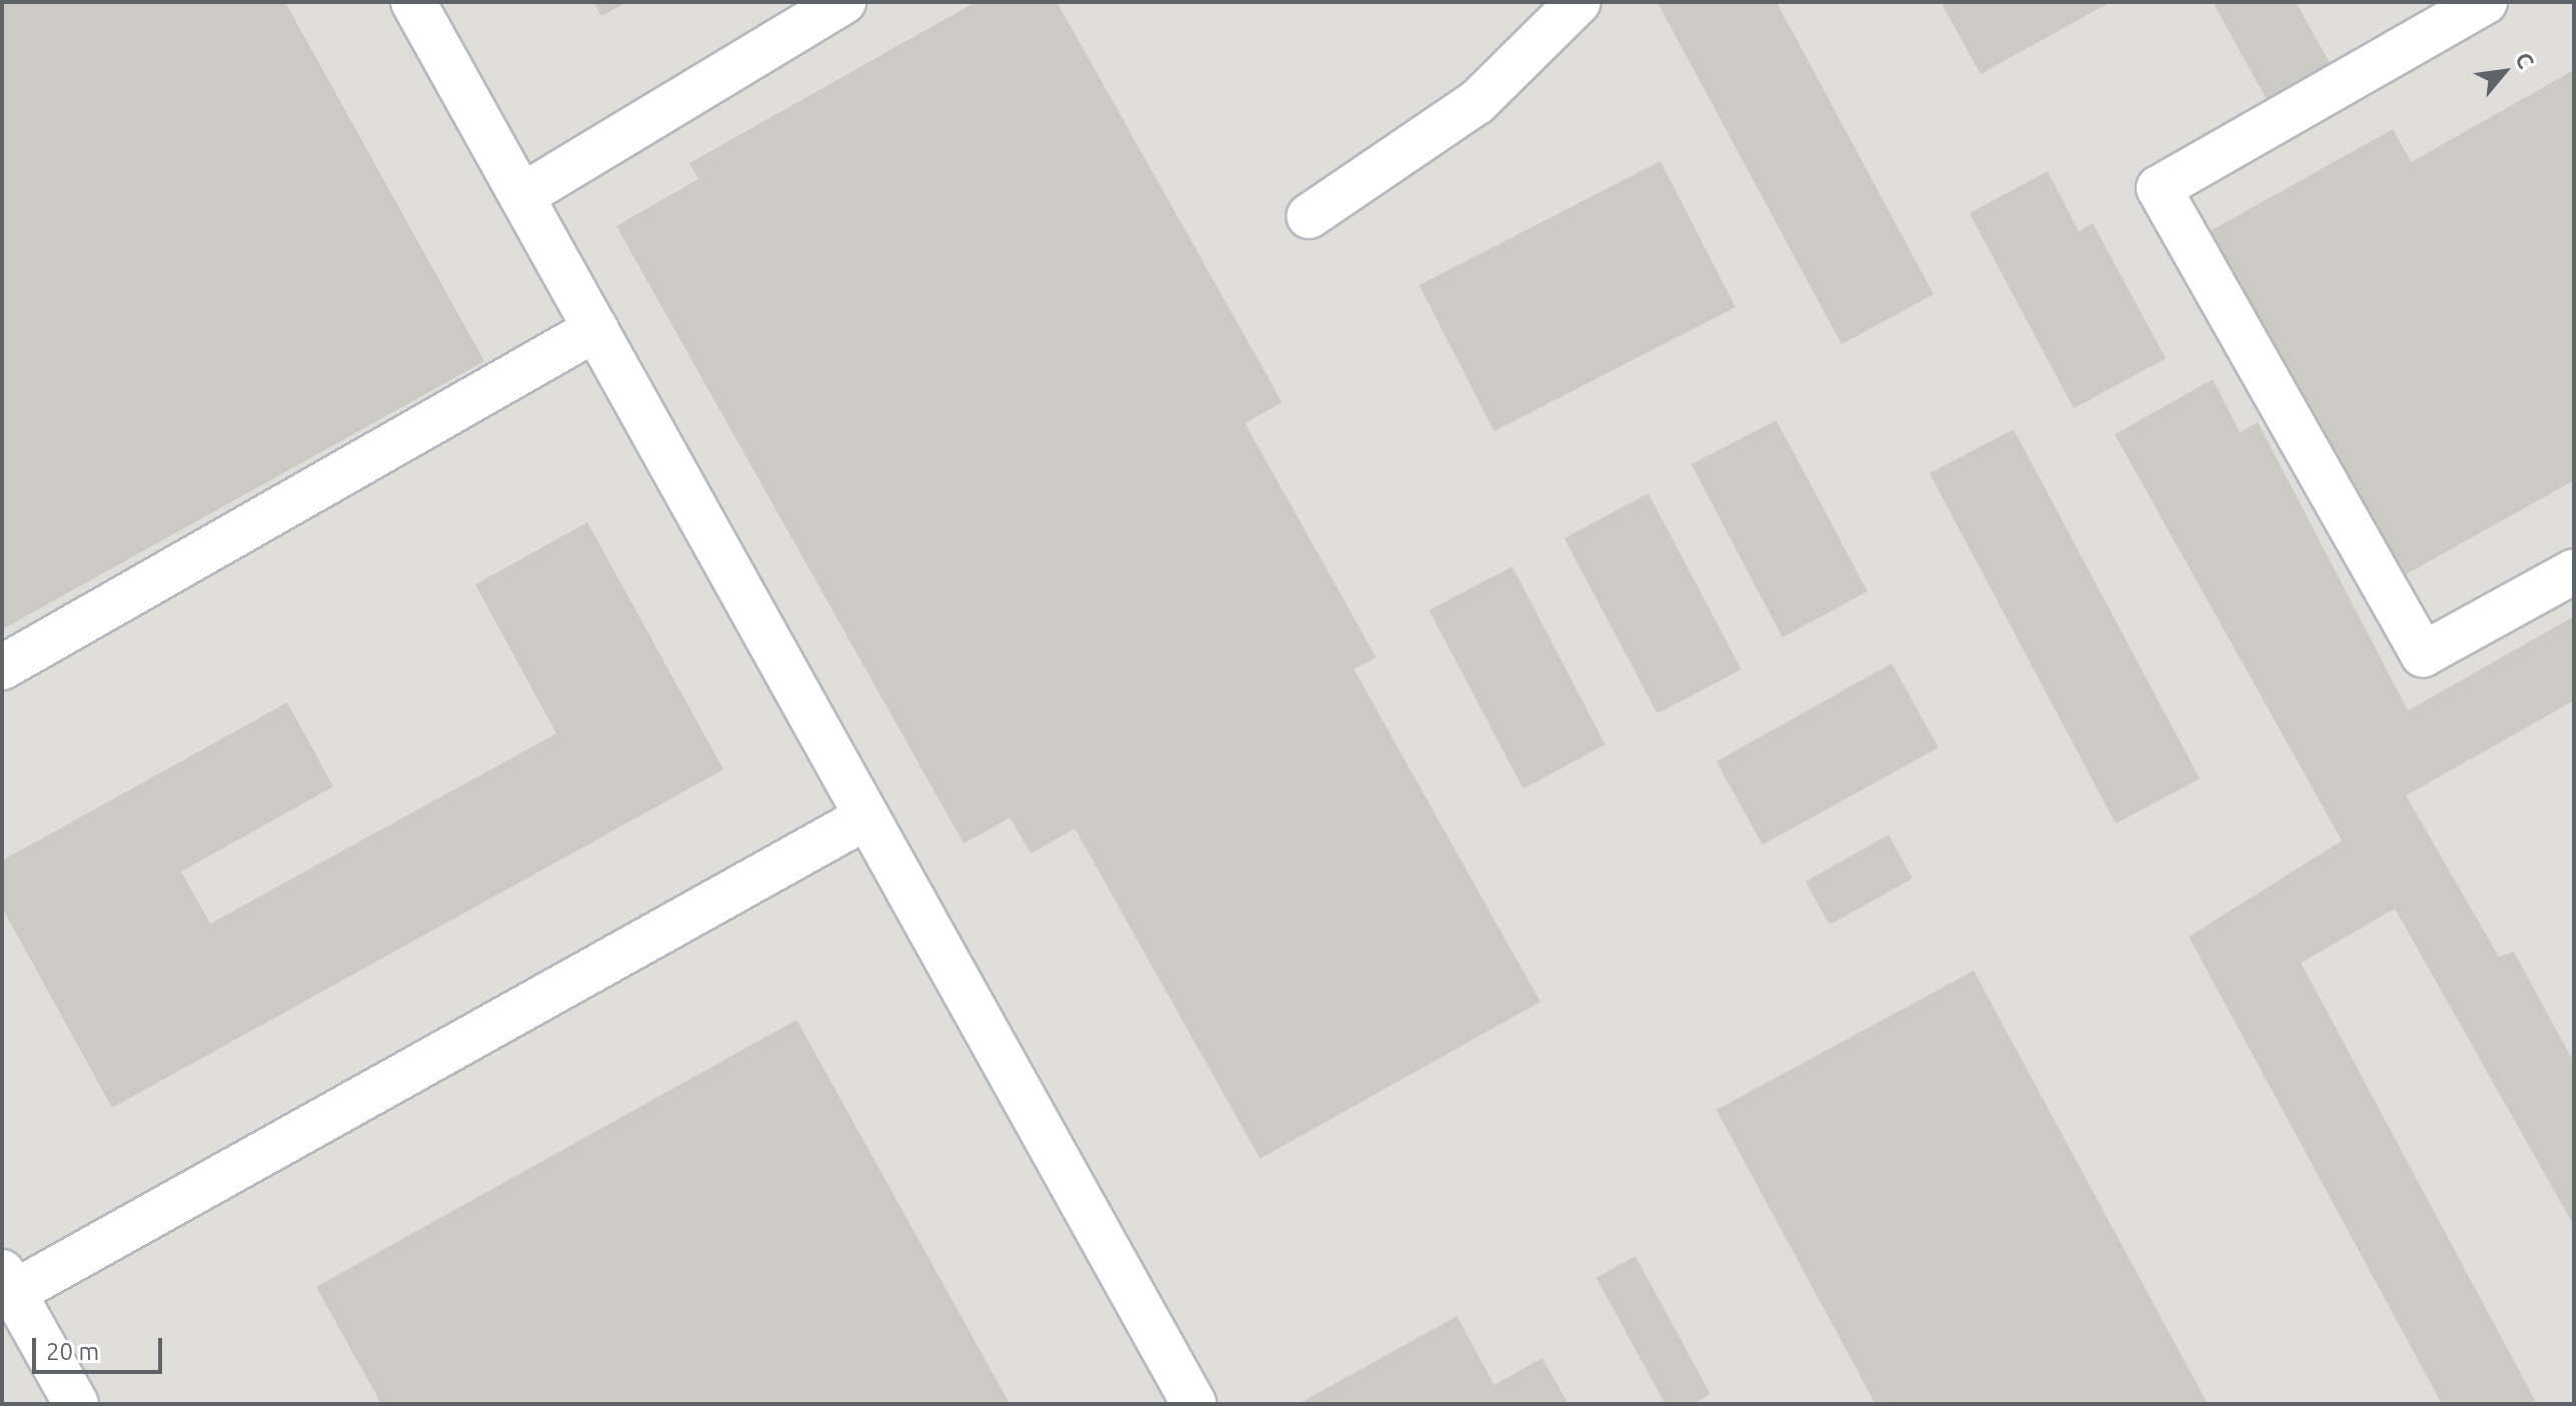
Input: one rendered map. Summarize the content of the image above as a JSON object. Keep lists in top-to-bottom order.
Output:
{
  "scale_bar": "20 m",
  "north": "top right"
}
